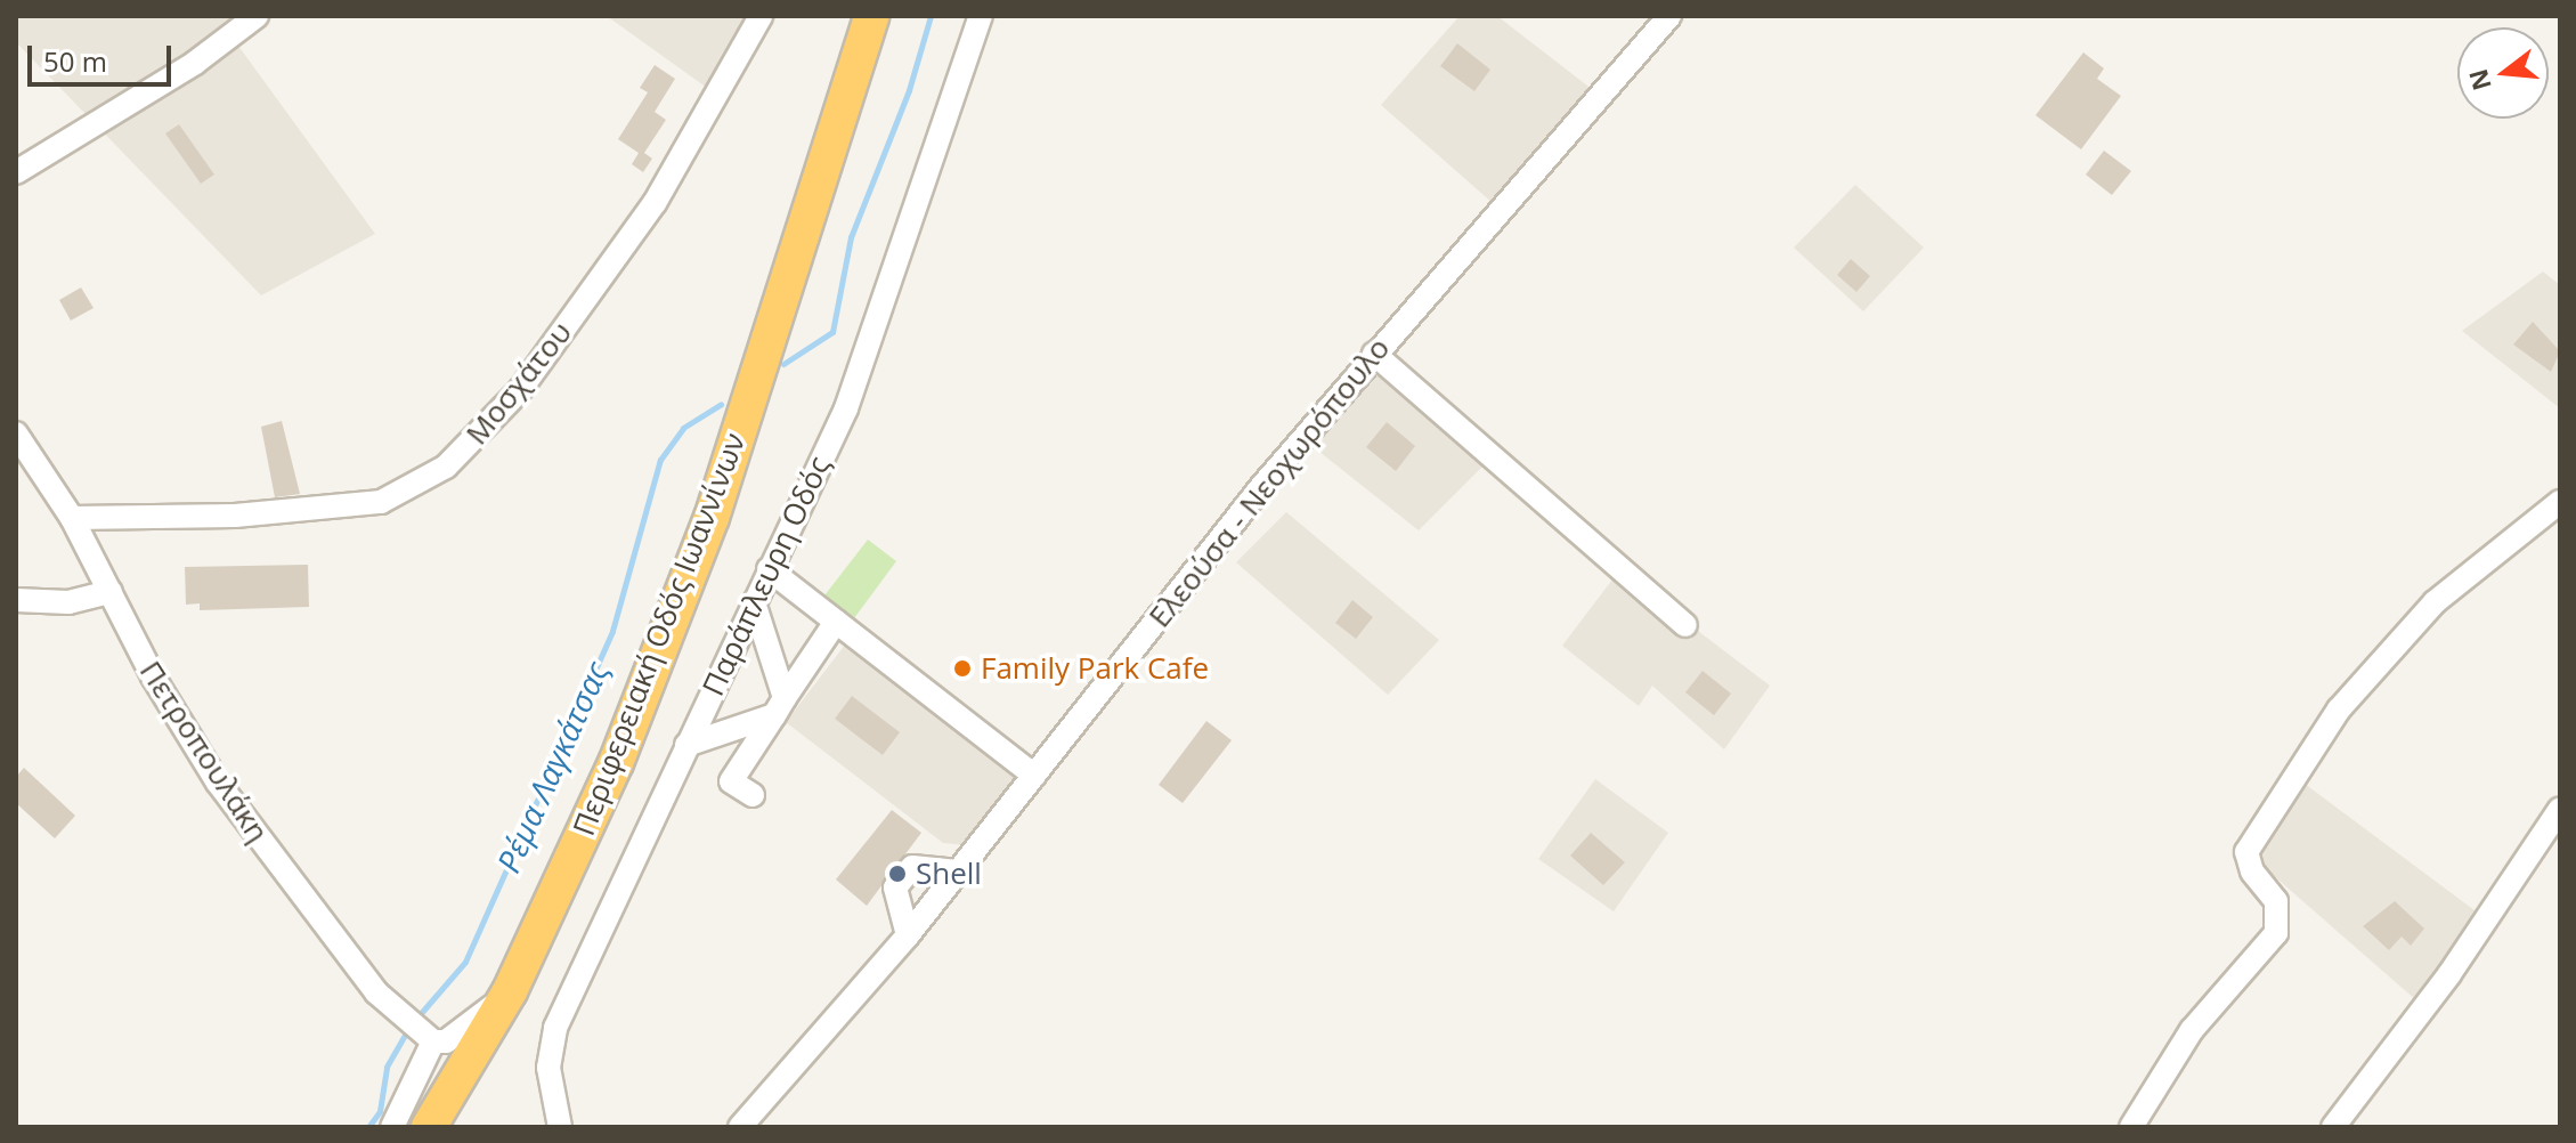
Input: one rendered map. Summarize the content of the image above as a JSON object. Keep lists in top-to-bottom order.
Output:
{
  "streets": {
    "highway": ["Περιφερειακή Οδός Ιωαννίνων"],
    "street": [
      "Μοσχάτου",
      "Ελεούσα - Νεοχωρόπουλο",
      "Παράπλευρη Οδός",
      "Πετροπουλάκη"
    ]
  },
  "crossings": [
    ["Μοσχάτου", "Πετροπουλάκη"]
  ],
  "water": ["Ρέμα Λαγκάτσας"],
  "places": ["Family Park Cafe", "Shell"],
  "scale_bar": "50 m",
  "north": "left"
}
